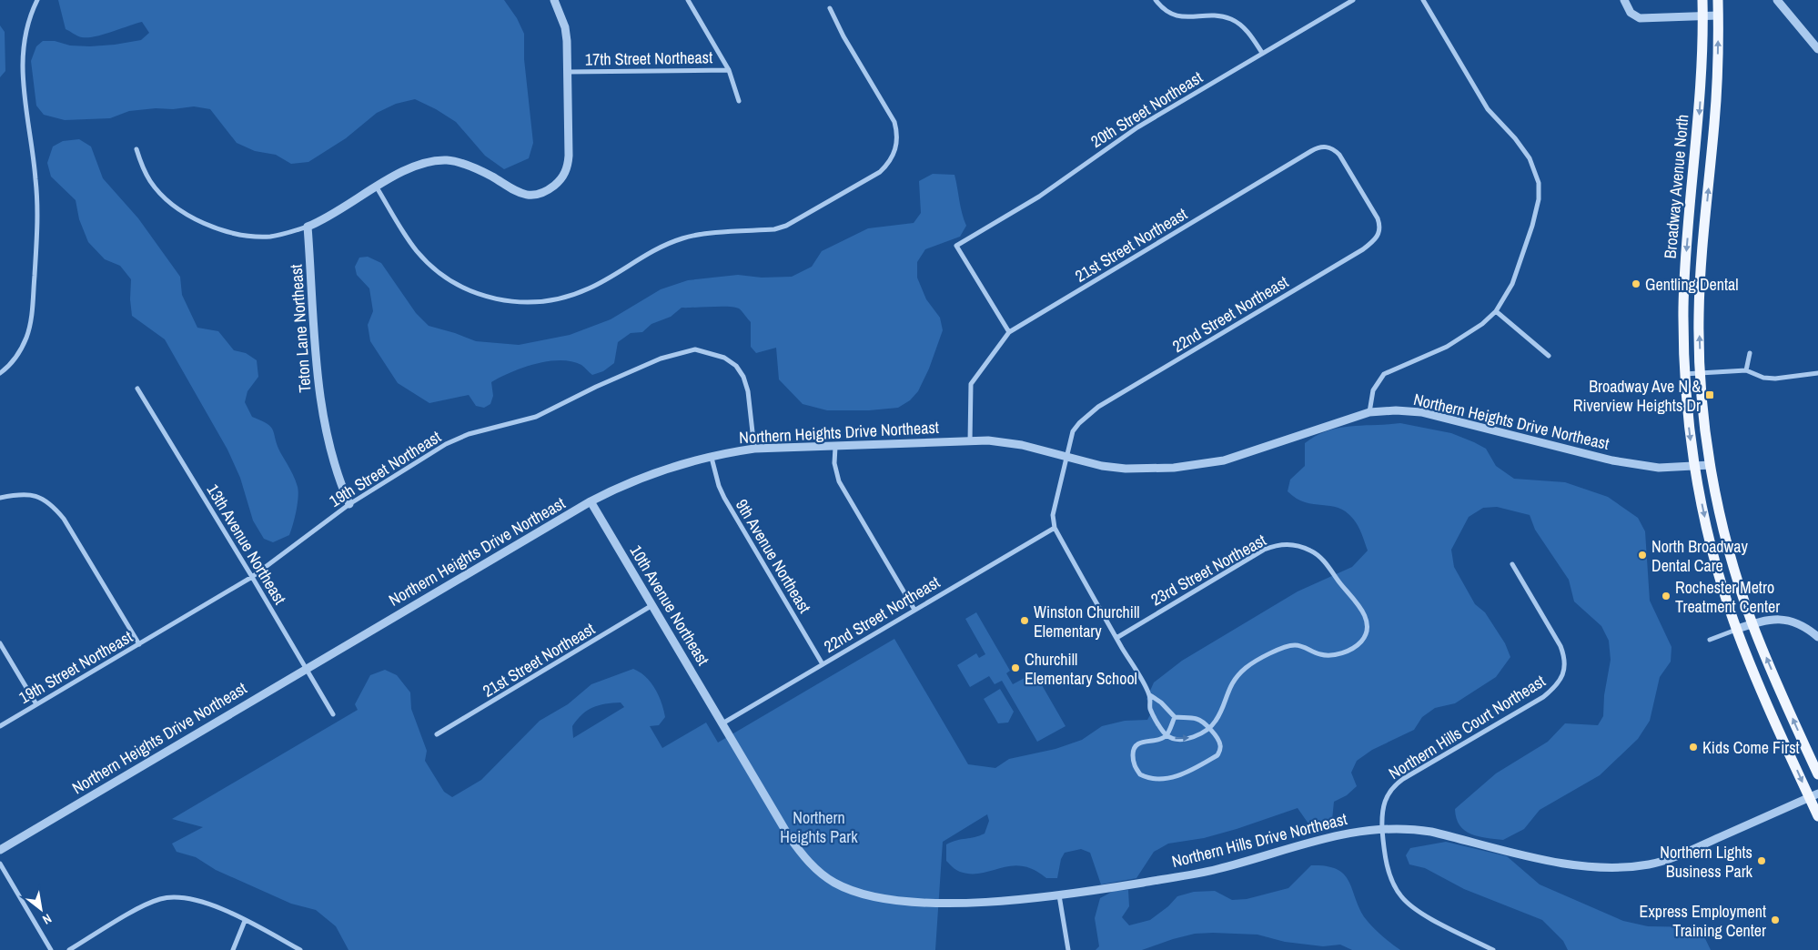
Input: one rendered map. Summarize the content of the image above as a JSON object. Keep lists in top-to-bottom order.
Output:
{
  "streets": {
    "main road": ["Broadway Avenue North"],
    "street": [
      "17th Street Northeast",
      "20th Street Northeast",
      "21st Street Northeast",
      "22nd Street Northeast",
      "Teton Lane Northeast",
      "Northern Heights Drive Northeast",
      "19th Street Northeast",
      "13th Avenue Northeast",
      "9th Avenue Northeast",
      "23rd Street Northeast",
      "10th Avenue Northeast",
      "Northern Hills Court Northeast",
      "Northern Hills Drive Northeast"
    ]
  },
  "crossings": [
    ["20th Street Northeast", "21st Street Northeast"],
    ["Broadway Avenue North", "Northern Heights Drive Northeast"],
    ["Broadway Avenue North", "Northern Hills Drive Northeast"],
    ["21st Street Northeast", "22nd Street Northeast"],
    ["21st Street Northeast", "Northern Heights Drive Northeast"],
    ["21st Street Northeast", "10th Avenue Northeast"],
    ["22nd Street Northeast", "Northern Heights Drive Northeast"],
    ["22nd Street Northeast", "9th Avenue Northeast"],
    ["22nd Street Northeast", "10th Avenue Northeast"],
    ["22nd Street Northeast", "Northern Hills Drive Northeast"],
    ["Teton Lane Northeast", "19th Street Northeast"],
    ["Northern Heights Drive Northeast", "19th Street Northeast"],
    ["Northern Heights Drive Northeast", "13th Avenue Northeast"],
    ["Northern Heights Drive Northeast", "9th Avenue Northeast"],
    ["Northern Heights Drive Northeast", "10th Avenue Northeast"],
    ["19th Street Northeast", "13th Avenue Northeast"],
    ["10th Avenue Northeast", "Northern Hills Drive Northeast"],
    ["Northern Hills Court Northeast", "Northern Hills Drive Northeast"]
  ],
  "parks": ["Northern Heights Park"],
  "places": {
    "other": [
      "Gentling Dental",
      "North Broadway Dental Care",
      "Rochester Metro Treatment Center",
      "Winston Churchill Elementary",
      "Churchill Elementary School",
      "Kids Come First",
      "Northern Lights Business Park",
      "Express Employment Training Center"
    ],
    "transit": ["Broadway Ave N & Riverview Heights Dr"]
  },
  "north": "bottom right"
}
